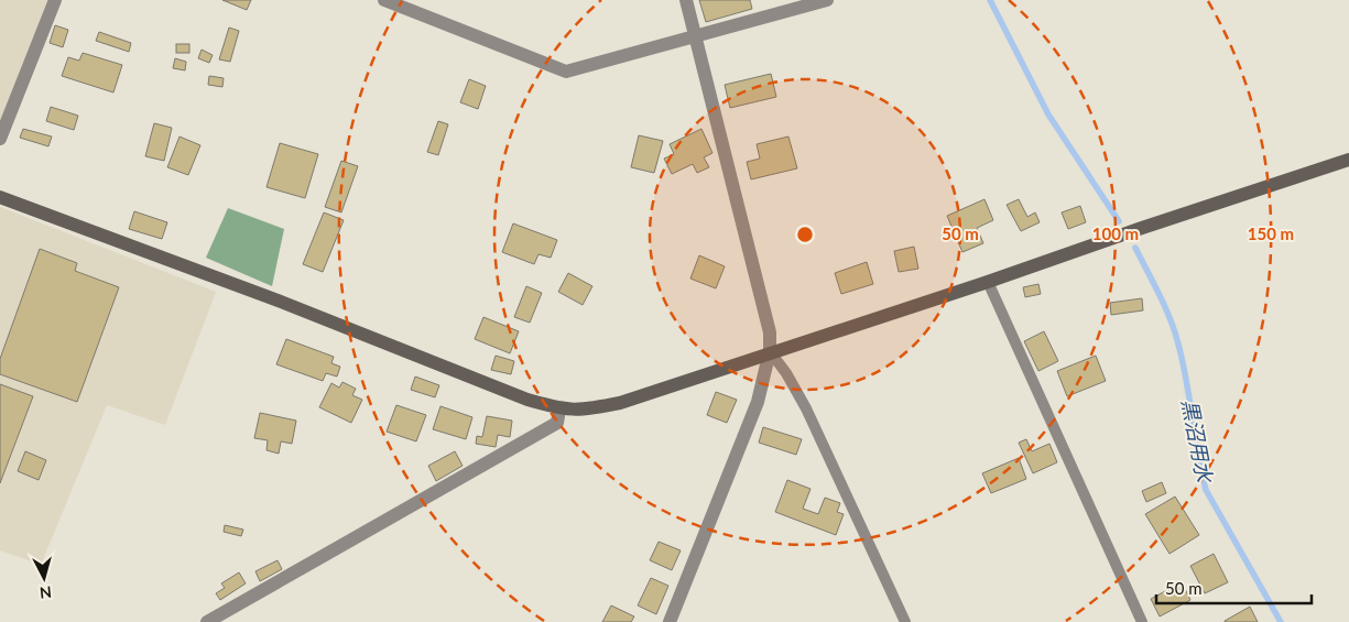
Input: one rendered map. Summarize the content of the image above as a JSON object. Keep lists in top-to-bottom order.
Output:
{
  "water": ["黒沼用水"],
  "scale_bar": "50 m",
  "north": "bottom",
  "rings": ["50 m", "100 m", "150 m"]
}
